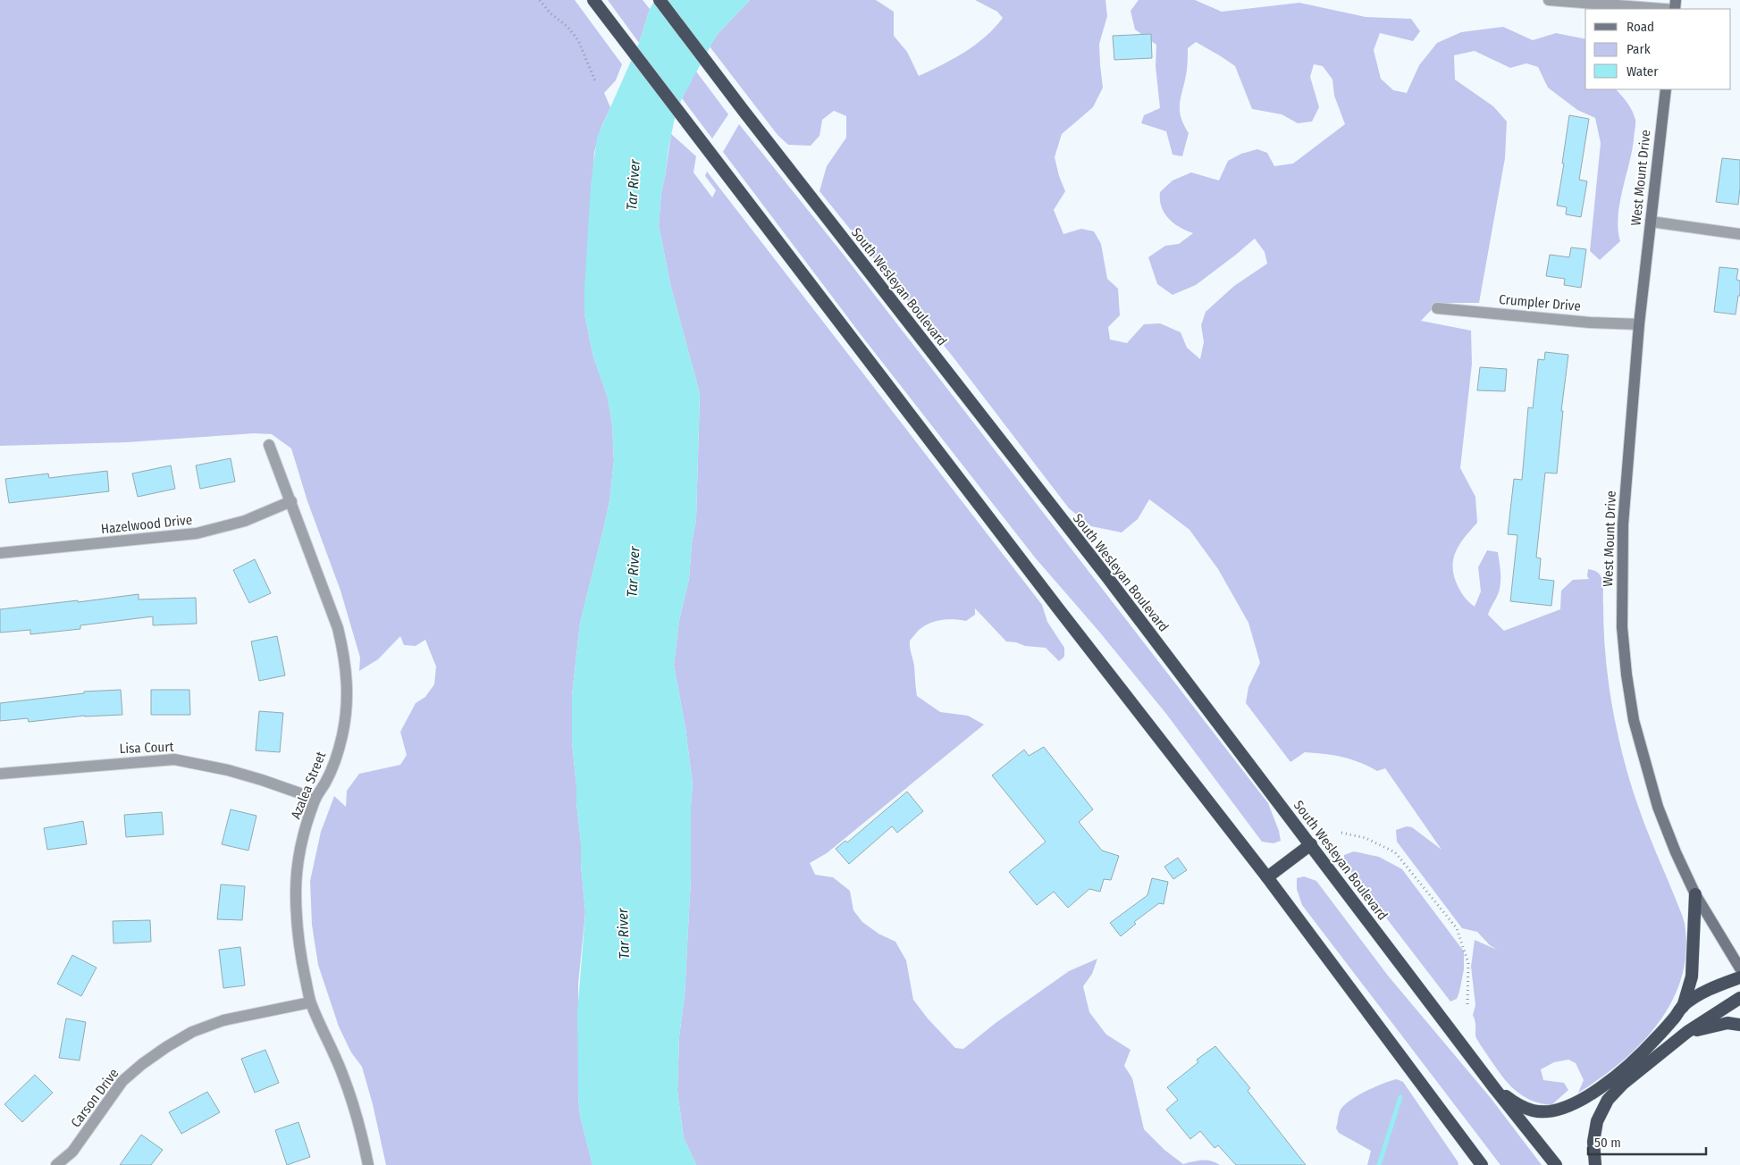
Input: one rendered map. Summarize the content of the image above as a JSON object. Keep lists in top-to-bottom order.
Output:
{
  "streets": {
    "highway": ["South Wesleyan Boulevard"],
    "main road": ["West Mount Drive"],
    "street": [
      "Crumpler Drive",
      "Hazelwood Drive",
      "Lisa Court",
      "Azalea Street",
      "Carson Drive"
    ]
  },
  "crossings": [
    ["West Mount Drive", "Crumpler Drive"],
    ["Hazelwood Drive", "Azalea Street"],
    ["Lisa Court", "Azalea Street"],
    ["Azalea Street", "Carson Drive"]
  ],
  "water": ["Tar River"],
  "legend": ["Road", "Park", "Water"],
  "scale_bar": "50 m"
}
